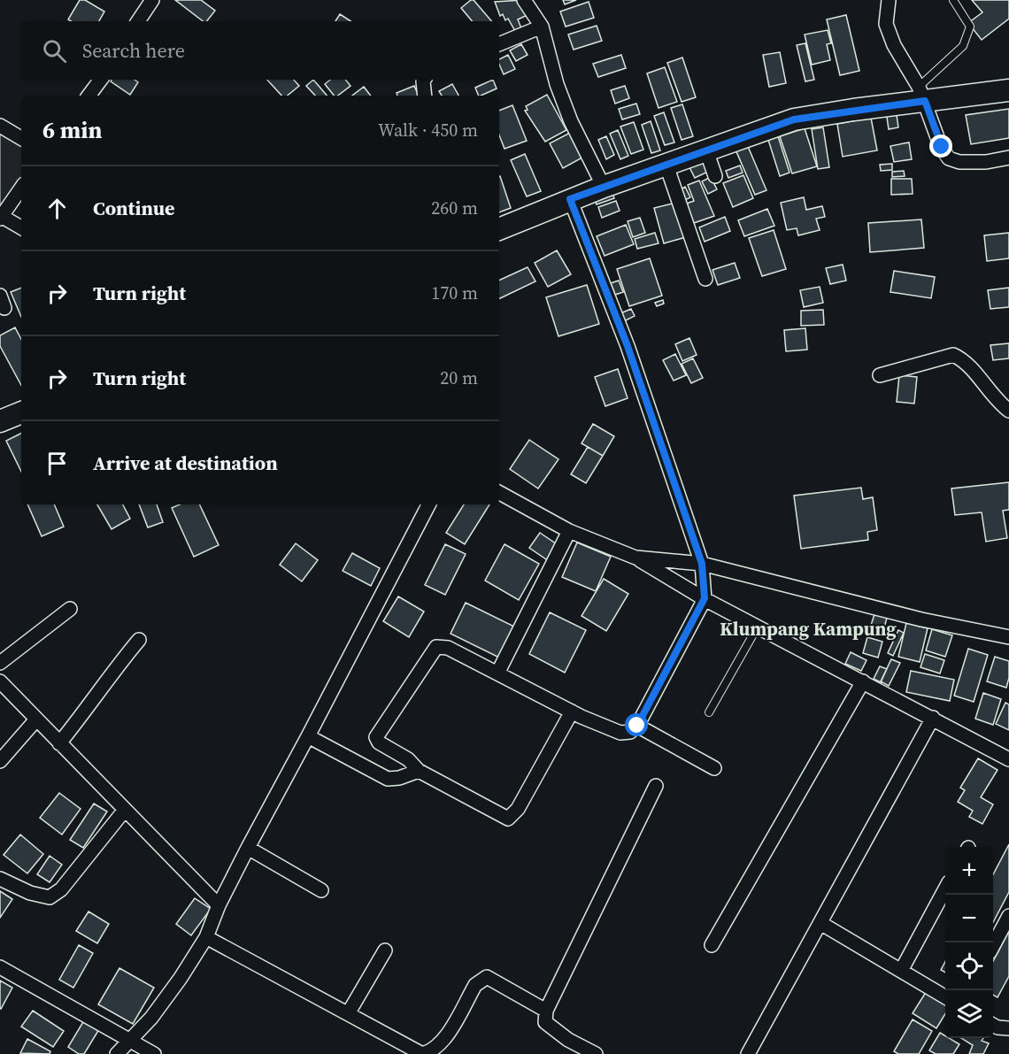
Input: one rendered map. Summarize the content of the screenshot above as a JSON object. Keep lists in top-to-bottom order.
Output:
{
  "districts": ["Klumpang Kampung"],
  "page": {
    "search": "Search here",
    "heading": ["6 min", "Walk · 450 m"],
    "list": [
      ["Continue", "260 m"],
      ["Turn right", "170 m"],
      ["Turn right", "20 m"],
      "Arrive at destination"
    ],
    "map_buttons": ["+", "−"]
  }
}
